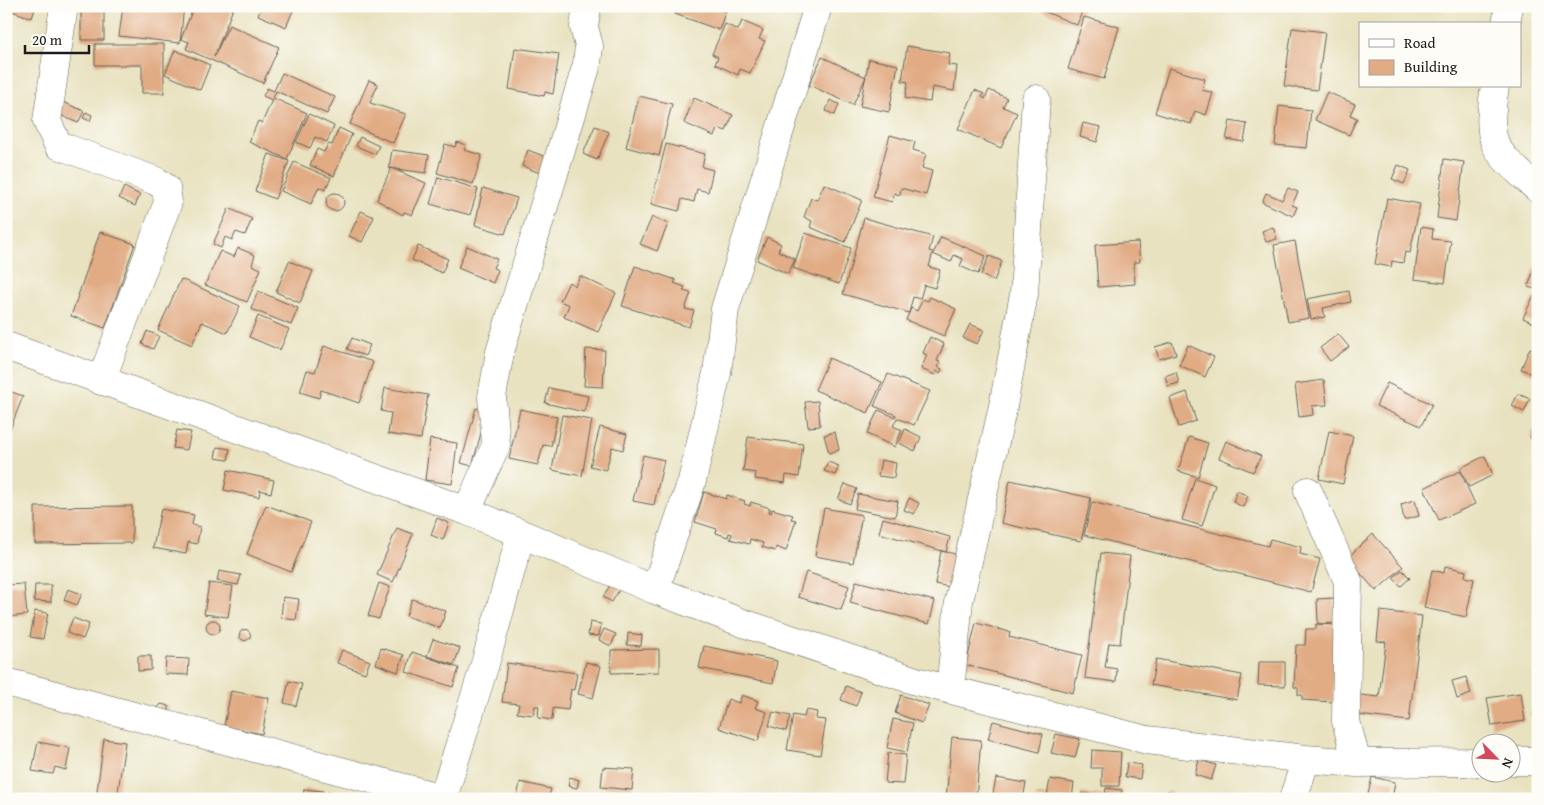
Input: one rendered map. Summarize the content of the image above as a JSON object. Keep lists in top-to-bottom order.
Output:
{
  "legend": ["Road", "Building"],
  "scale_bar": "20 m",
  "north": "bottom right"
}
